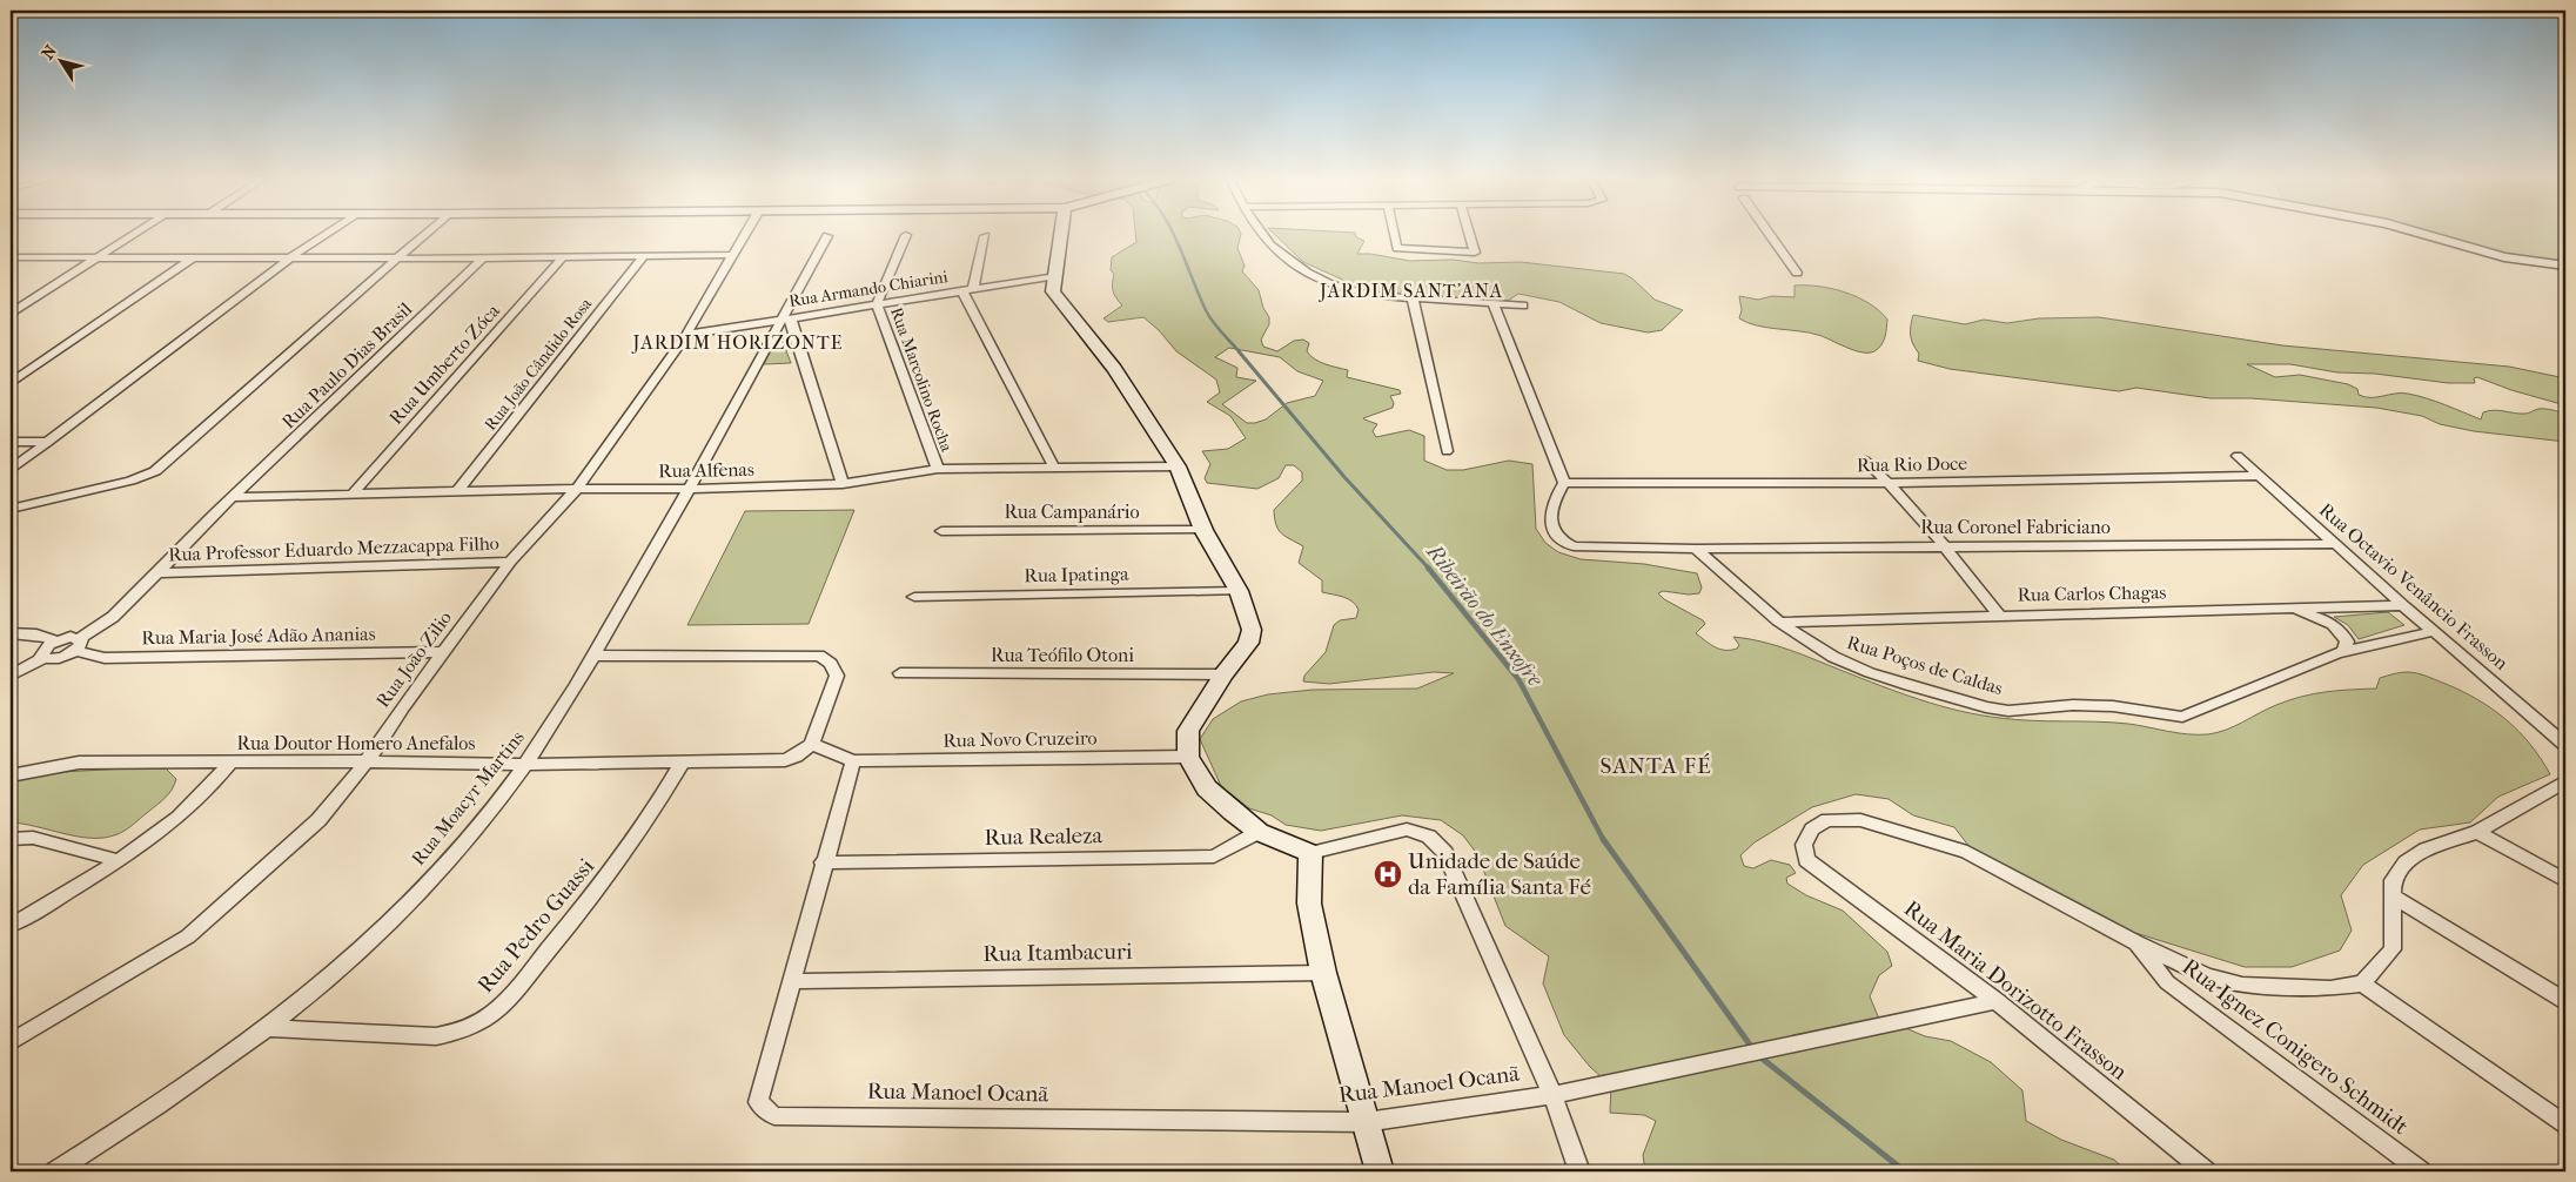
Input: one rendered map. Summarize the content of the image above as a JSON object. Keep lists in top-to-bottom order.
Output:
{
  "streets": {
    "street": [
      "Rua Armando Chiarini",
      "Rua Umberto Zóca",
      "Rua João Cândido Rosa",
      "Rua Paulo Dias Brasil",
      "Rua Marcolino Rocha",
      "Rua Rio Doce",
      "Rua Alfenas",
      "Rua Campanário",
      "Rua Coronel Fabriciano",
      "Rua Professor Eduardo Mezzacappa Filho",
      "Rua Ipatinga",
      "Rua Octavio Venâncio Frasson",
      "Rua Carlos Chagas",
      "Rua Maria José Adão Ananias",
      "Rua Teófilo Otoni",
      "Rua João Zilio",
      "Rua Poços de Caldas",
      "Rua Novo Cruzeiro",
      "Rua Doutor Homero Anefalos",
      "Rua Moacyr Martins",
      "Rua Realeza",
      "Rua Pedro Guassi",
      "Rua Itambacuri",
      "Rua Maria Dorizotto Frasson",
      "Rua Ignez Conigero Schmidt",
      "Rua Manoel Ocanã"
    ]
  },
  "crossings": [
    ["Rua Armando Chiarini", "Rua Marcolino Rocha"],
    ["Rua Armando Chiarini", "Rua João Zilio"],
    ["Rua Armando Chiarini", "Rua Moacyr Martins"],
    ["Rua Umberto Zóca", "Rua Alfenas"],
    ["Rua João Cândido Rosa", "Rua Alfenas"],
    ["Rua Paulo Dias Brasil", "Rua Alfenas"],
    ["Rua Paulo Dias Brasil", "Rua Professor Eduardo Mezzacappa Filho"],
    ["Rua Paulo Dias Brasil", "Rua Maria José Adão Ananias"],
    ["Rua Marcolino Rocha", "Rua Alfenas"],
    ["Rua Rio Doce", "Rua Octavio Venâncio Frasson"],
    ["Rua Alfenas", "Rua João Zilio"],
    ["Rua Alfenas", "Rua Moacyr Martins"],
    ["Rua Coronel Fabriciano", "Rua Octavio Venâncio Frasson"],
    ["Rua Coronel Fabriciano", "Rua Poços de Caldas"],
    ["Rua Professor Eduardo Mezzacappa Filho", "Rua João Zilio"],
    ["Rua Octavio Venâncio Frasson", "Rua Carlos Chagas"],
    ["Rua Octavio Venâncio Frasson", "Rua Poços de Caldas"],
    ["Rua Carlos Chagas", "Rua Poços de Caldas"],
    ["Rua Maria José Adão Ananias", "Rua João Zilio"],
    ["Rua João Zilio", "Rua Doutor Homero Anefalos"],
    ["Rua Doutor Homero Anefalos", "Rua Moacyr Martins"],
    ["Rua Doutor Homero Anefalos", "Rua Pedro Guassi"],
    ["Rua Moacyr Martins", "Rua Pedro Guassi"],
    ["Rua Itambacuri", "Rua Manoel Ocanã"],
    ["Rua Maria Dorizotto Frasson", "Rua Ignez Conigero Schmidt"],
    ["Rua Maria Dorizotto Frasson", "Rua Manoel Ocanã"]
  ],
  "districts": ["JARDIM SANT'ANA", "JARDIM HORIZONTE", "SANTA FÉ"],
  "water": ["Ribeirão do Enxofre"],
  "places": {
    "hospital": ["Unidade de Saúde da Família Santa Fé"]
  },
  "north": "top left"
}
